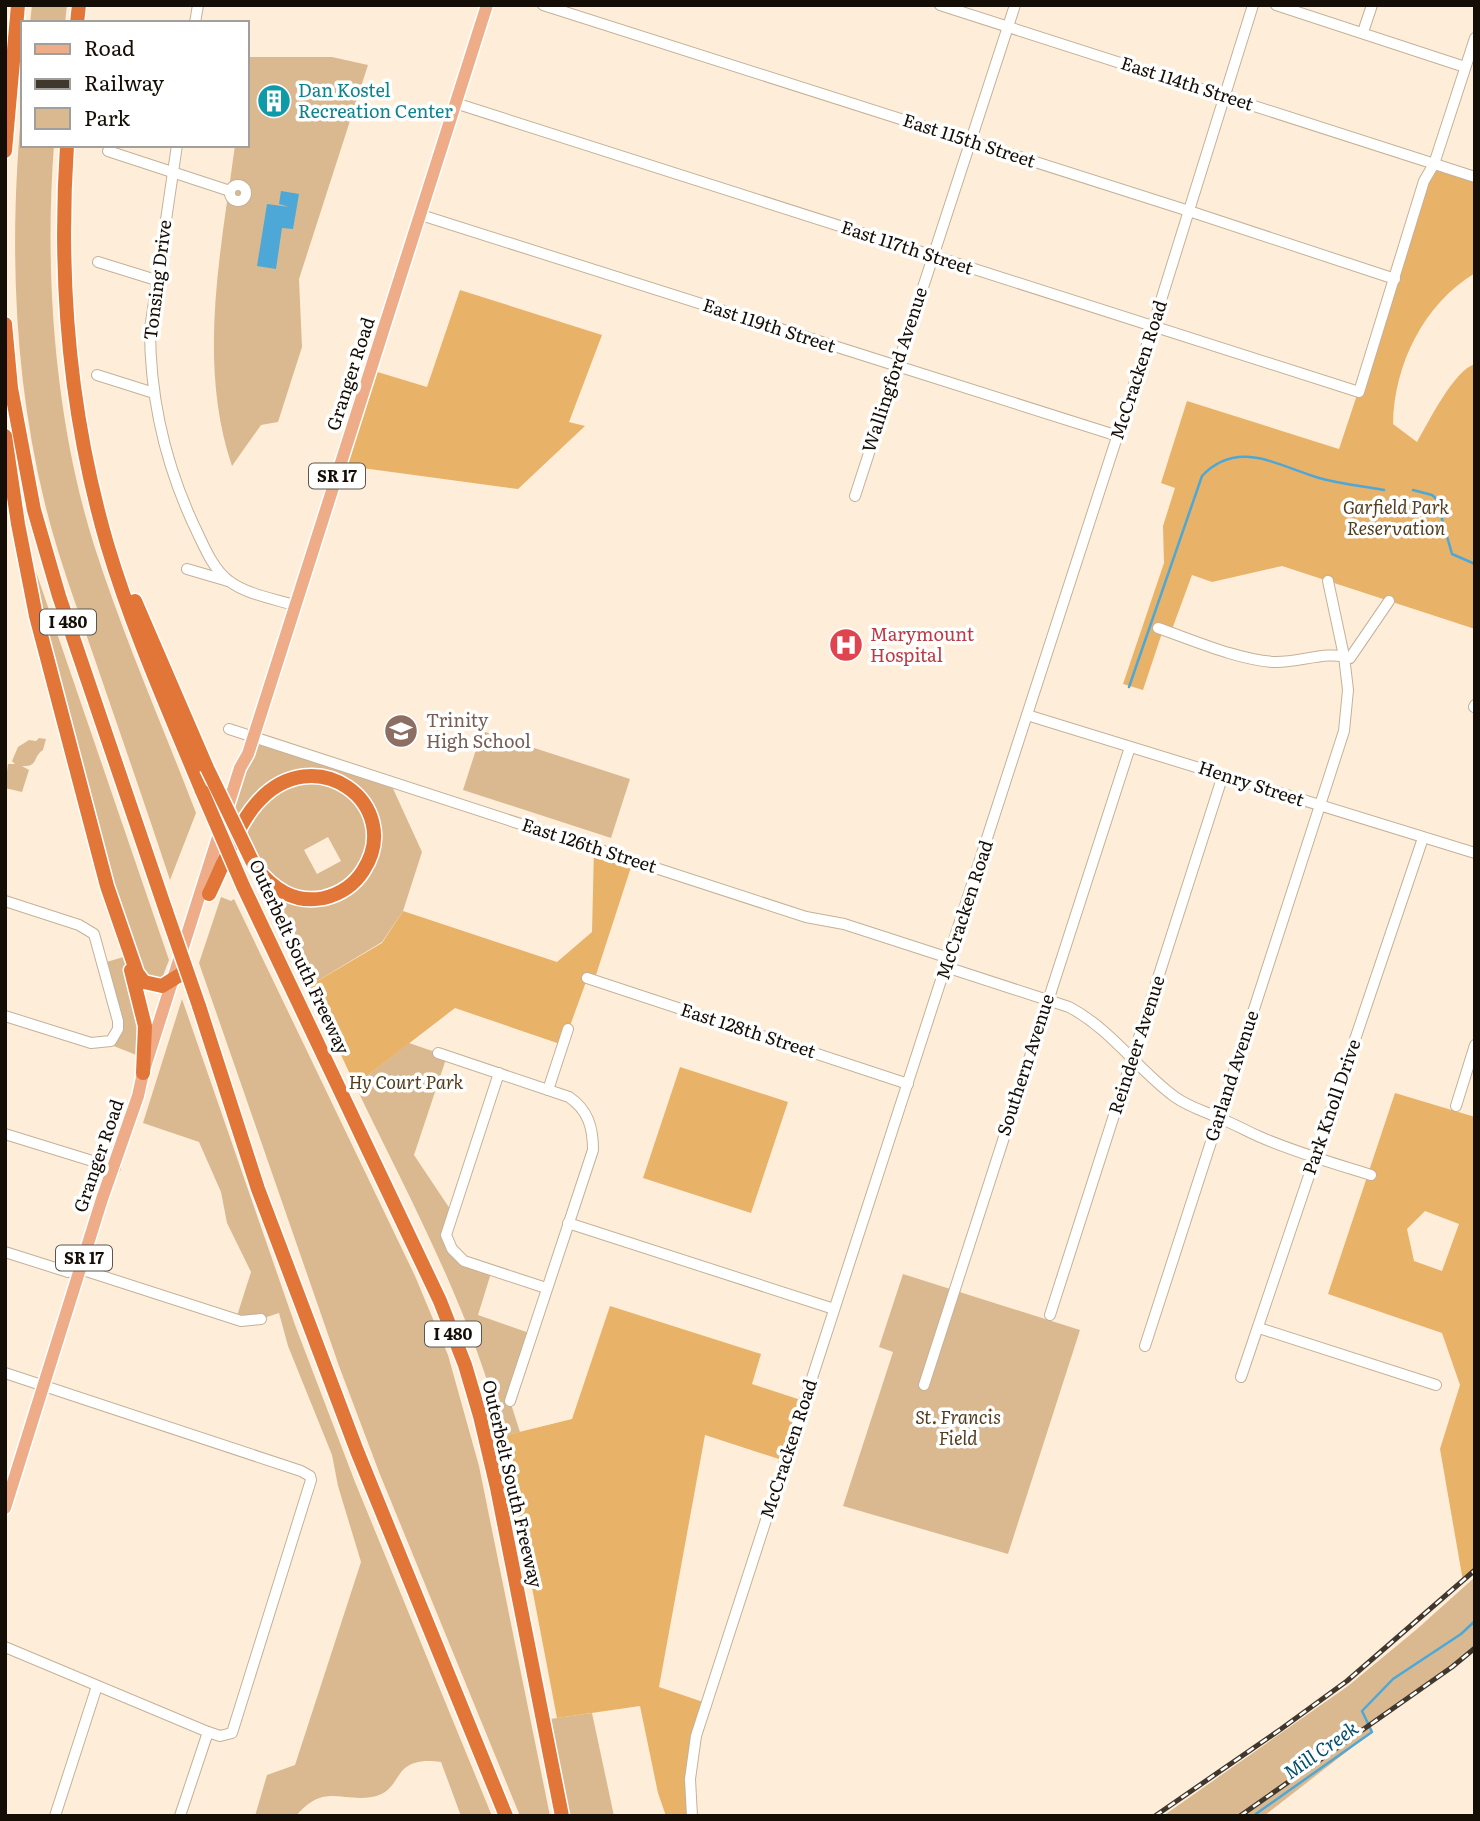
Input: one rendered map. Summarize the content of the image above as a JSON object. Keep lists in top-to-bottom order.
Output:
{
  "streets": {
    "highway": ["I 480", "Outerbelt South Freeway"],
    "main road": ["Granger Road", "SR 17"],
    "street": [
      "East 114th Street",
      "East 115th Street",
      "East 117th Street",
      "Tonsing Drive",
      "East 119th Street",
      "Wallingford Avenue",
      "McCracken Road",
      "Henry Street",
      "East 126th Street",
      "East 128th Street",
      "Reindeer Avenue",
      "Southern Avenue",
      "Garland Avenue",
      "Park Knoll Drive"
    ]
  },
  "crossings": [
    ["East 114th Street", "Wallingford Avenue"],
    ["East 114th Street", "McCracken Road"],
    ["East 115th Street", "East 117th Street"],
    ["East 115th Street", "Wallingford Avenue"],
    ["East 115th Street", "McCracken Road"],
    ["East 117th Street", "Wallingford Avenue"],
    ["East 117th Street", "McCracken Road"],
    ["East 117th Street", "Granger Road"],
    ["Tonsing Drive", "Granger Road"],
    ["East 119th Street", "Wallingford Avenue"],
    ["East 119th Street", "McCracken Road"],
    ["East 119th Street", "Granger Road"],
    ["McCracken Road", "Henry Street"],
    ["McCracken Road", "East 126th Street"],
    ["McCracken Road", "East 128th Street"],
    ["Granger Road", "East 126th Street"],
    ["Henry Street", "Reindeer Avenue"],
    ["Henry Street", "Southern Avenue"],
    ["Henry Street", "Garland Avenue"],
    ["Henry Street", "Park Knoll Drive"],
    ["East 126th Street", "Reindeer Avenue"],
    ["East 126th Street", "Southern Avenue"],
    ["East 126th Street", "Garland Avenue"],
    ["East 126th Street", "Park Knoll Drive"]
  ],
  "water": ["Mill Creek"],
  "parks": ["Garfield Park Reservation", "Hy Court Park", "St. Francis Field"],
  "places": {
    "building": ["Dan Kostel Recreation Center"],
    "hospital": ["Marymount Hospital"],
    "school or university": ["Trinity High School"]
  },
  "legend": ["Road", "Railway", "Park"]
}
